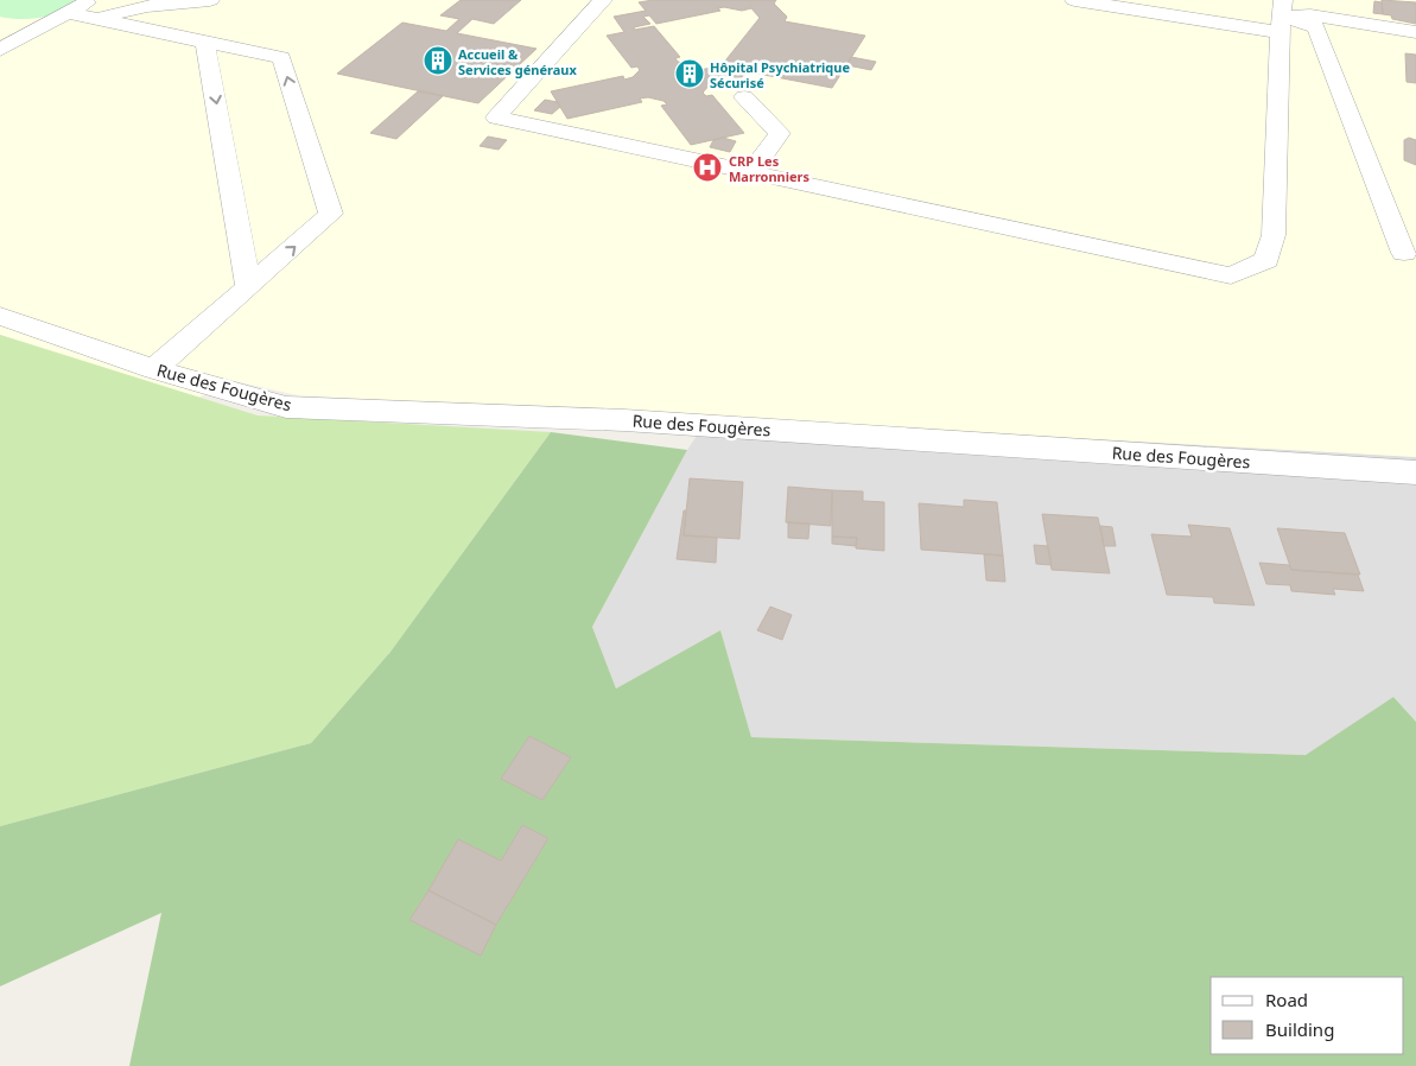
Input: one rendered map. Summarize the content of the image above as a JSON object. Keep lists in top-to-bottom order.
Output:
{
  "streets": {
    "street": ["Rue des Fougères"]
  },
  "places": {
    "building": ["Accueil & Services généraux", "Hôpital Psychiatrique Sécurisé"],
    "hospital": ["CRP Les Marronniers"]
  },
  "legend": ["Road", "Building"]
}
